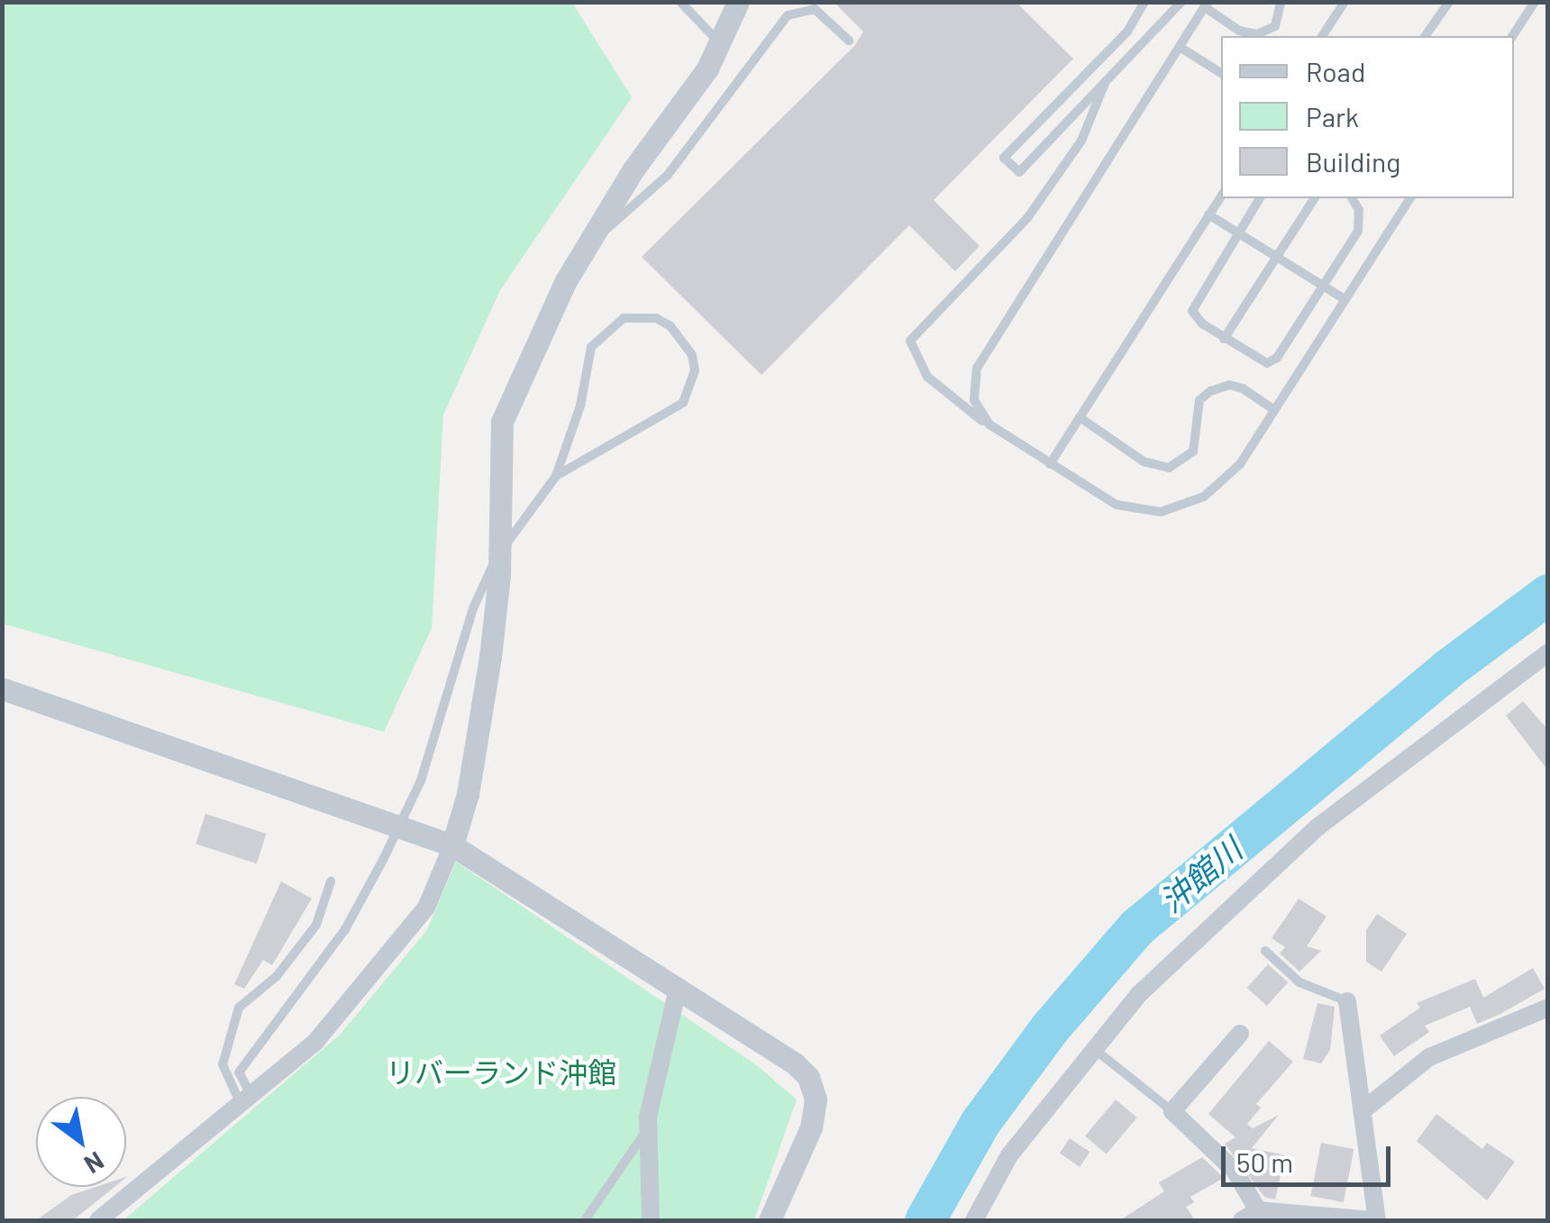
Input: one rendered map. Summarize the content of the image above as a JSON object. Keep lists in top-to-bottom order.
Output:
{
  "water": ["沖館川"],
  "parks": ["リバーランド沖館"],
  "legend": ["Road", "Park", "Building"],
  "scale_bar": "50 m",
  "north": "bottom right"
}
